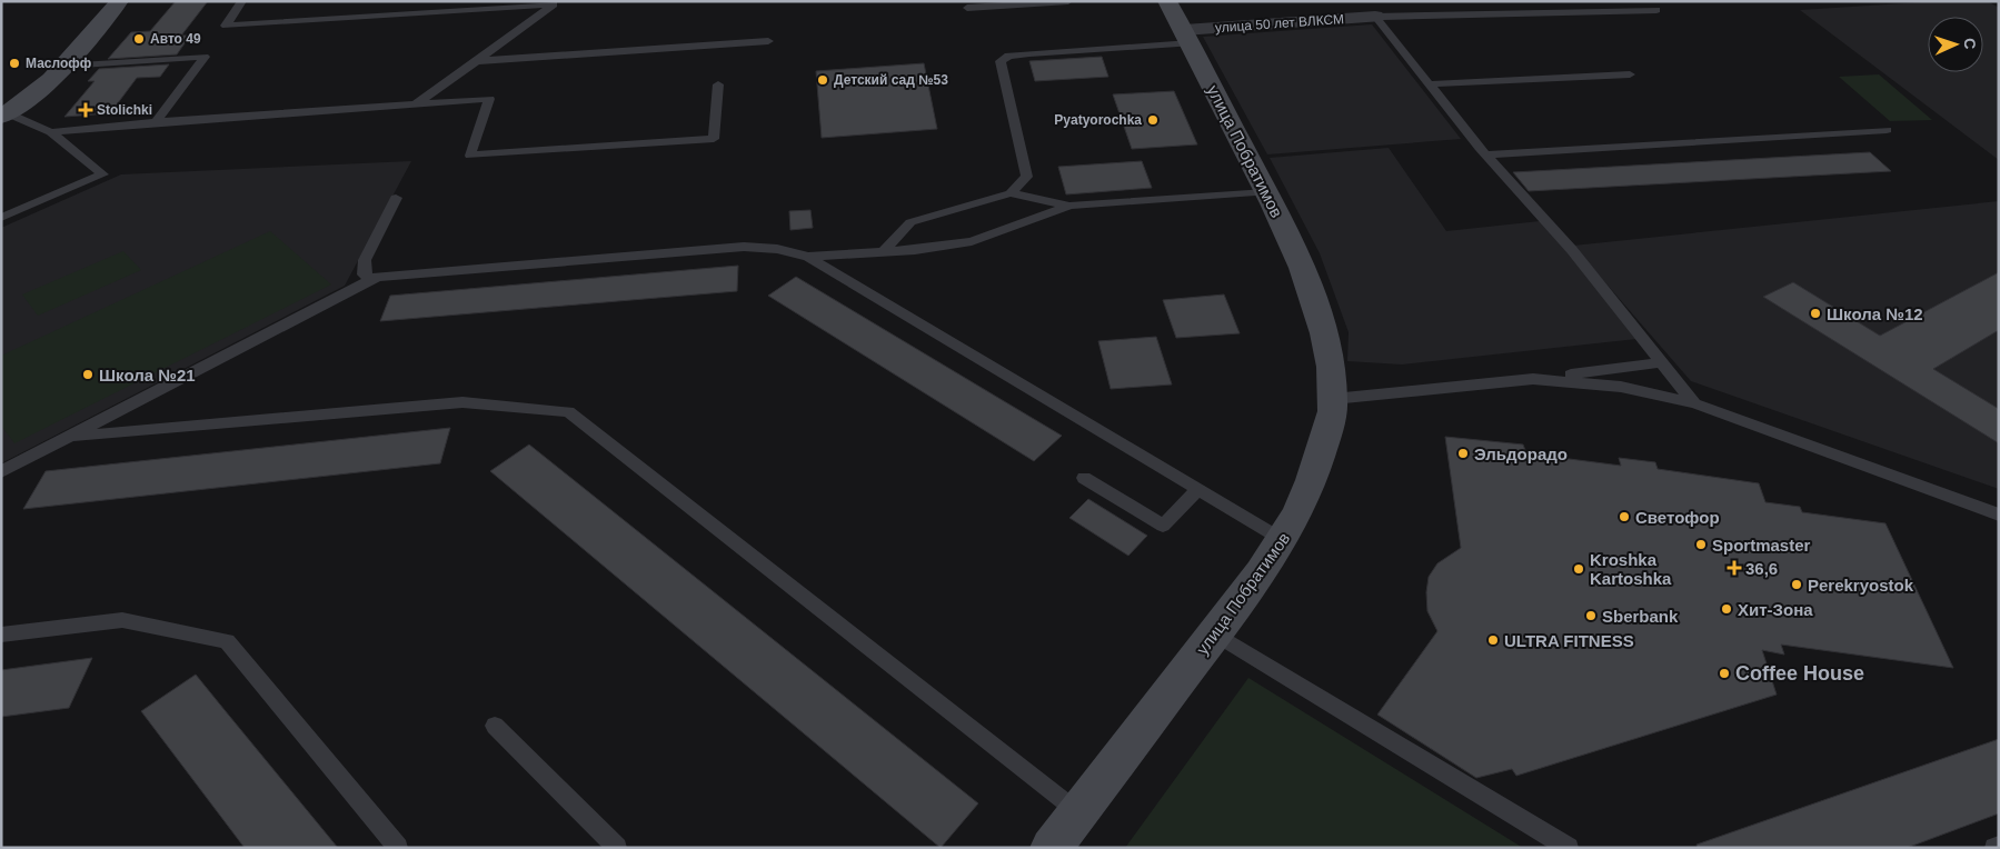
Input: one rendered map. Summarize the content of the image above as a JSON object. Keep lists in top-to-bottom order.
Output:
{
  "streets": {
    "street": ["улица 50 лет ВЛКСМ", "улица Побратимов"]
  },
  "crossings": [
    ["улица 50 лет ВЛКСМ", "улица Побратимов"]
  ],
  "places": {
    "other": [
      "Авто 49",
      "Маслофф",
      "Детский сад №53",
      "Pyatyorochka",
      "Школа №12",
      "Школа №21",
      "Эльдорадо",
      "Светофор",
      "Sportmaster",
      "Kroshka Kartoshka",
      "Perekryostok",
      "Хит-Зона",
      "Sberbank",
      "ULTRA FITNESS",
      "Coffee House"
    ],
    "health": ["Stolichki", "36,6"]
  },
  "north": "right"
}
